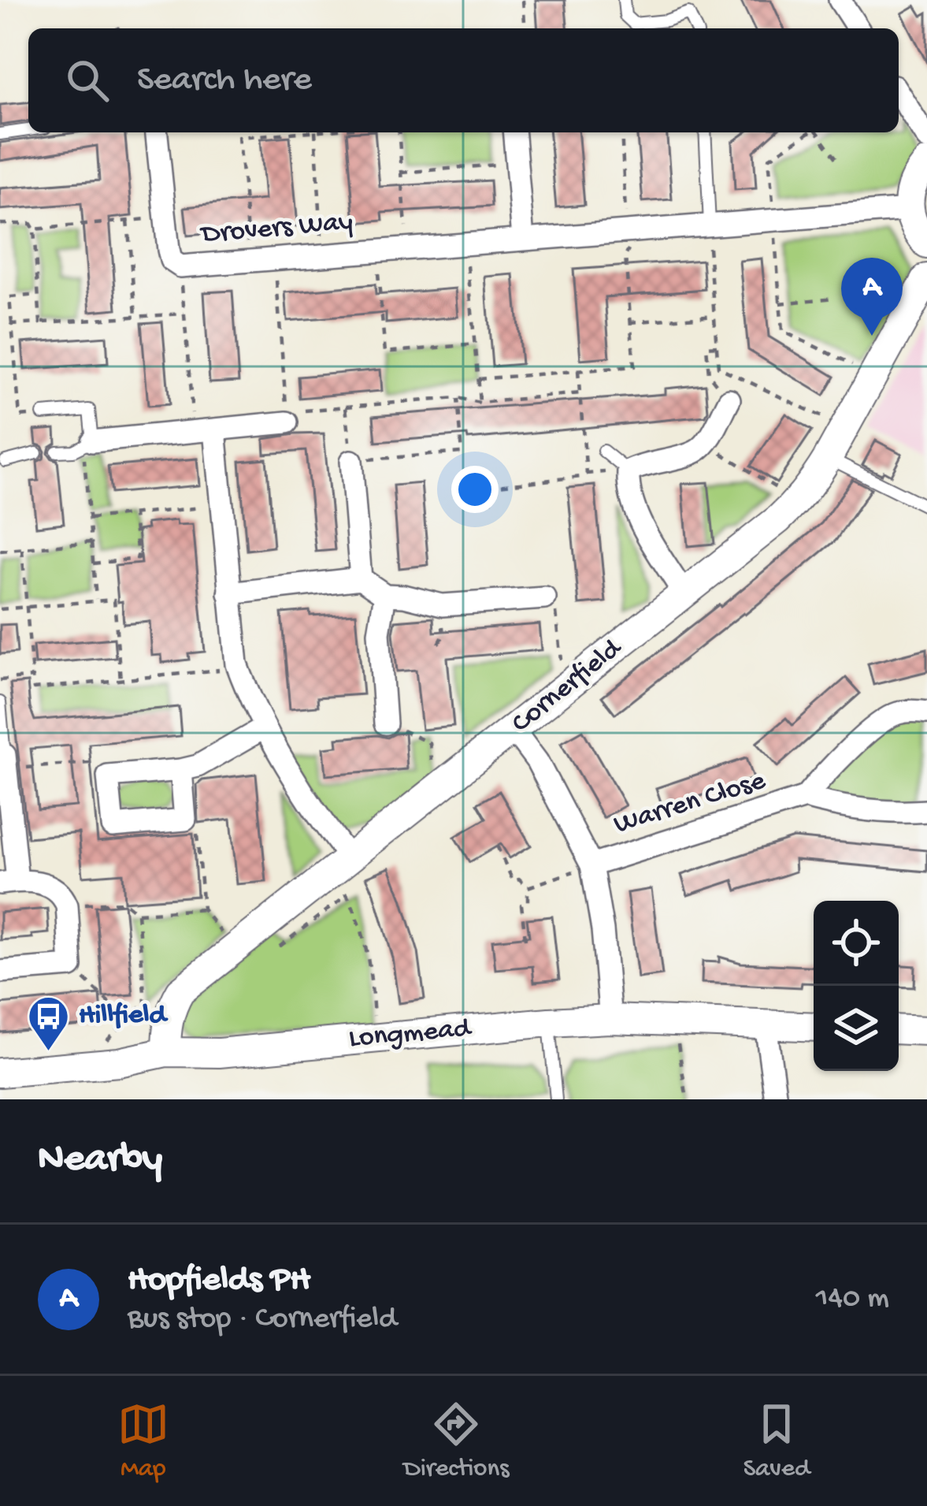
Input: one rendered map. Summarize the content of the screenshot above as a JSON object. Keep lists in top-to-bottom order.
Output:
{
  "streets": {
    "street": [
      "Drovers Way",
      "Cornerfield",
      "Warren Close",
      "Longmead"
    ]
  },
  "places": {
    "bus stop": ["Hillfield"]
  },
  "page": {
    "search": "Search here",
    "pins": "A",
    "heading": "Nearby",
    "list": [
      {
        "mark": "A",
        "name": "Hopfields PH",
        "note": "Bus stop · Cornerfield",
        "value": "140 m"
      }
    ],
    "nav": ["Map", "Directions", "Saved"]
  }
}
